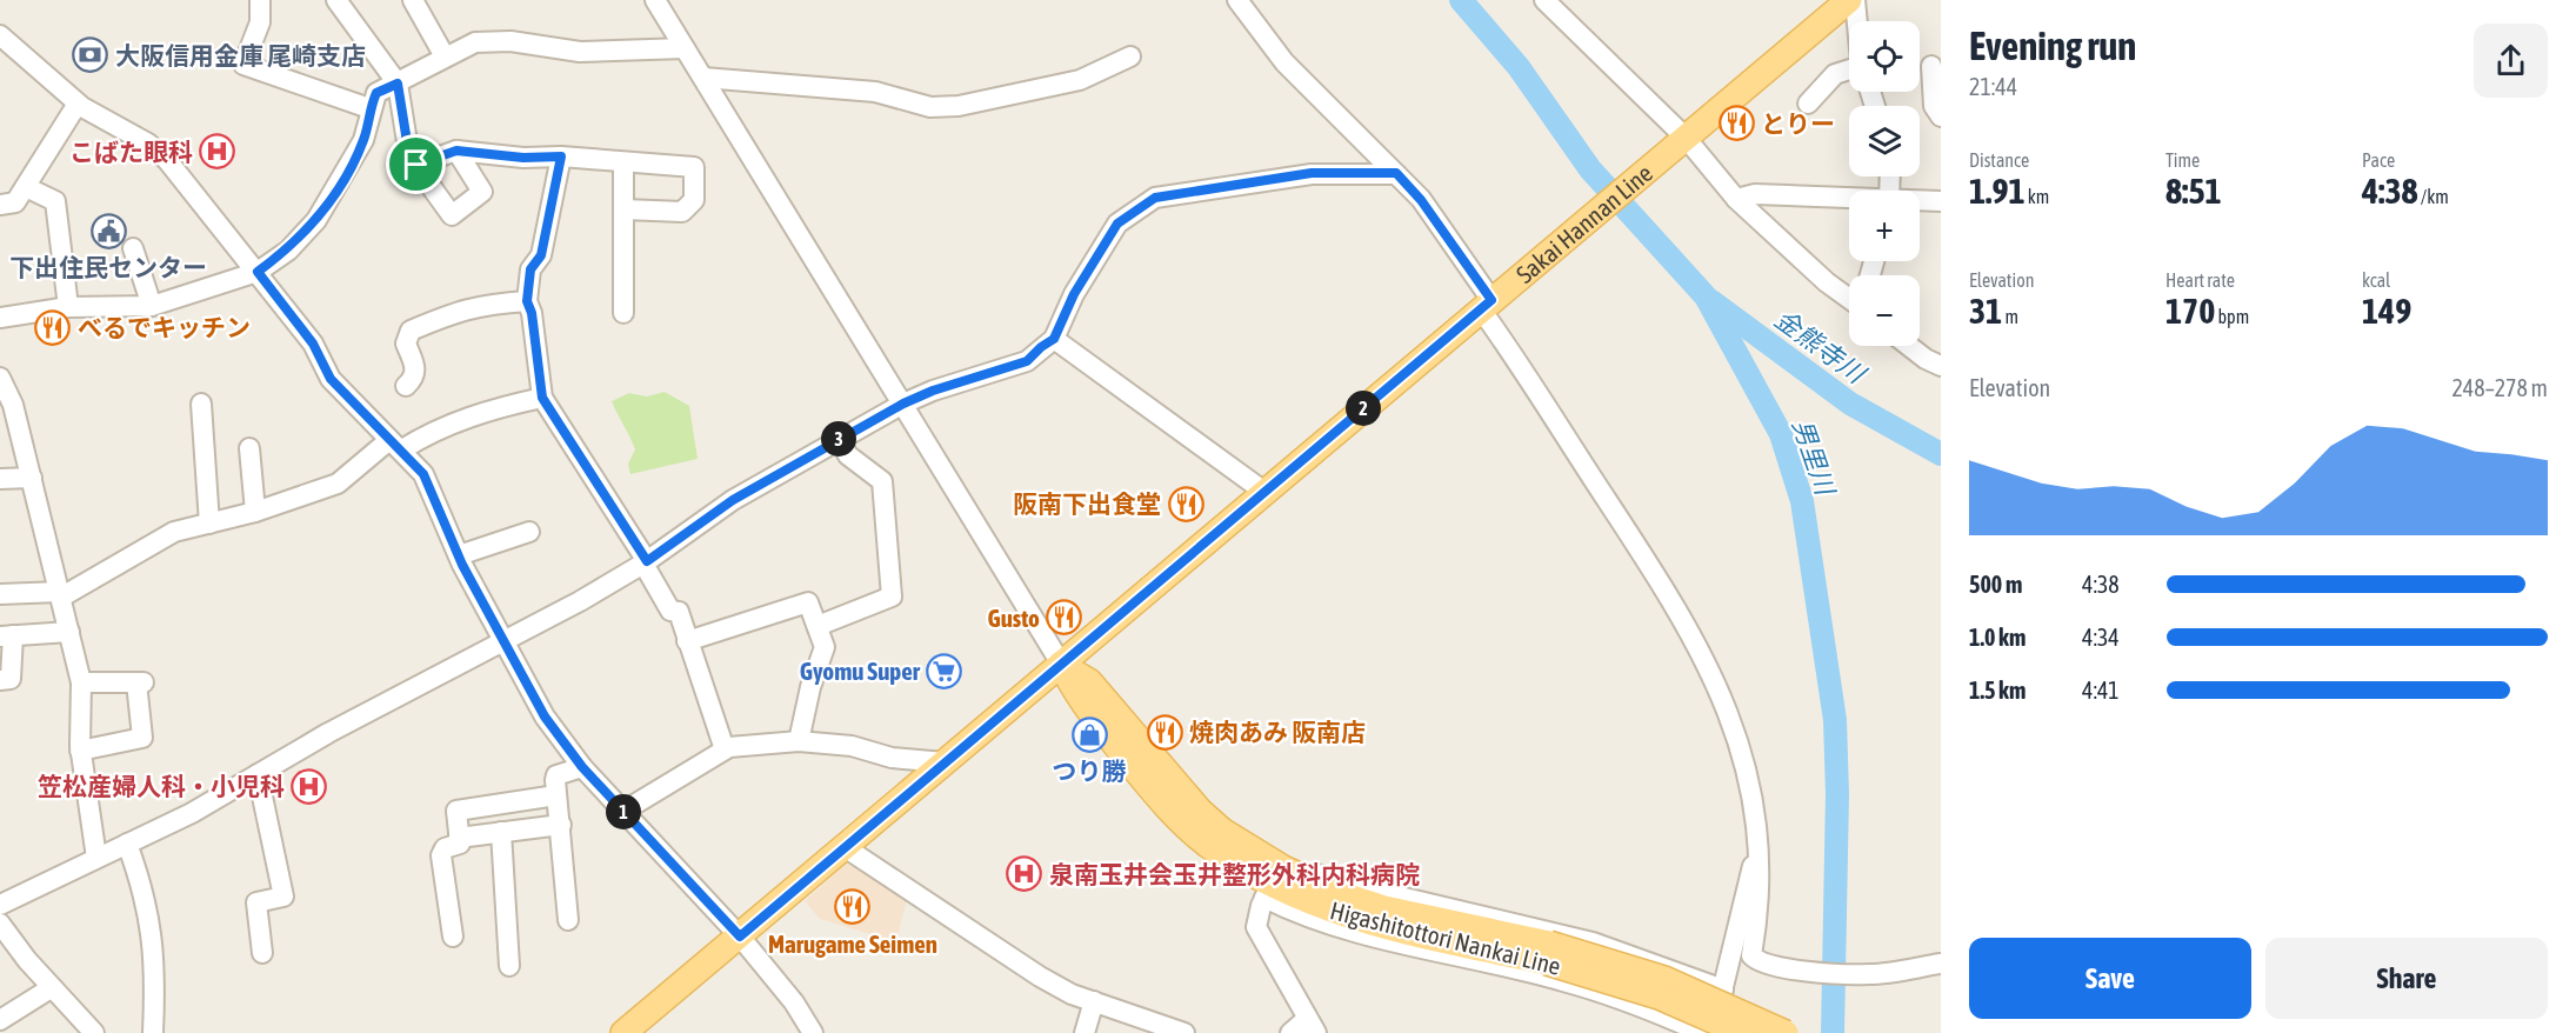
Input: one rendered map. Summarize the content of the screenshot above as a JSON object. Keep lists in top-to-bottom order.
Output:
{
  "streets": {
    "main road": ["Sakai Hannan Line", "Higashitottori Nankai Line"]
  },
  "crossings": [
    ["Sakai Hannan Line", "Higashitottori Nankai Line"]
  ],
  "water": ["金熊寺川", "男里川"],
  "places": {
    "bank": ["大阪信用金庫 尾崎支店"],
    "restaurant": [
      "とりー",
      "べるでキッチン",
      "阪南下出食堂",
      "Gusto",
      "焼肉あみ 阪南店",
      "Marugame Seimen"
    ],
    "hospital": ["こばた眼科", "笠松産婦人科・小児科", "泉南玉井会玉井整形外科内科病院"],
    "public building": ["下出住民センター"],
    "supermarket": ["Gyomu Super"],
    "shop": ["つり勝"]
  },
  "page": {
    "heading": ["Evening run", "21:44"],
    "map_buttons": ["+", "−"],
    "stats": [
      ["Distance", "1.91 km"],
      ["Time", "8:51"],
      ["Pace", "4:38 /km"],
      ["Elevation", "31 m"],
      ["Heart rate", "170 bpm"],
      ["kcal", "149"]
    ],
    "chart": ["Elevation", "248–278 m"],
    "pins": ["2", "3", "1"],
    "list": [
      {
        "name": "500 m",
        "note": "4:38"
      },
      {
        "name": "1.0 km",
        "note": "4:34"
      },
      {
        "name": "1.5 km",
        "note": "4:41"
      }
    ],
    "buttons": ["Save", "Share"]
  }
}
